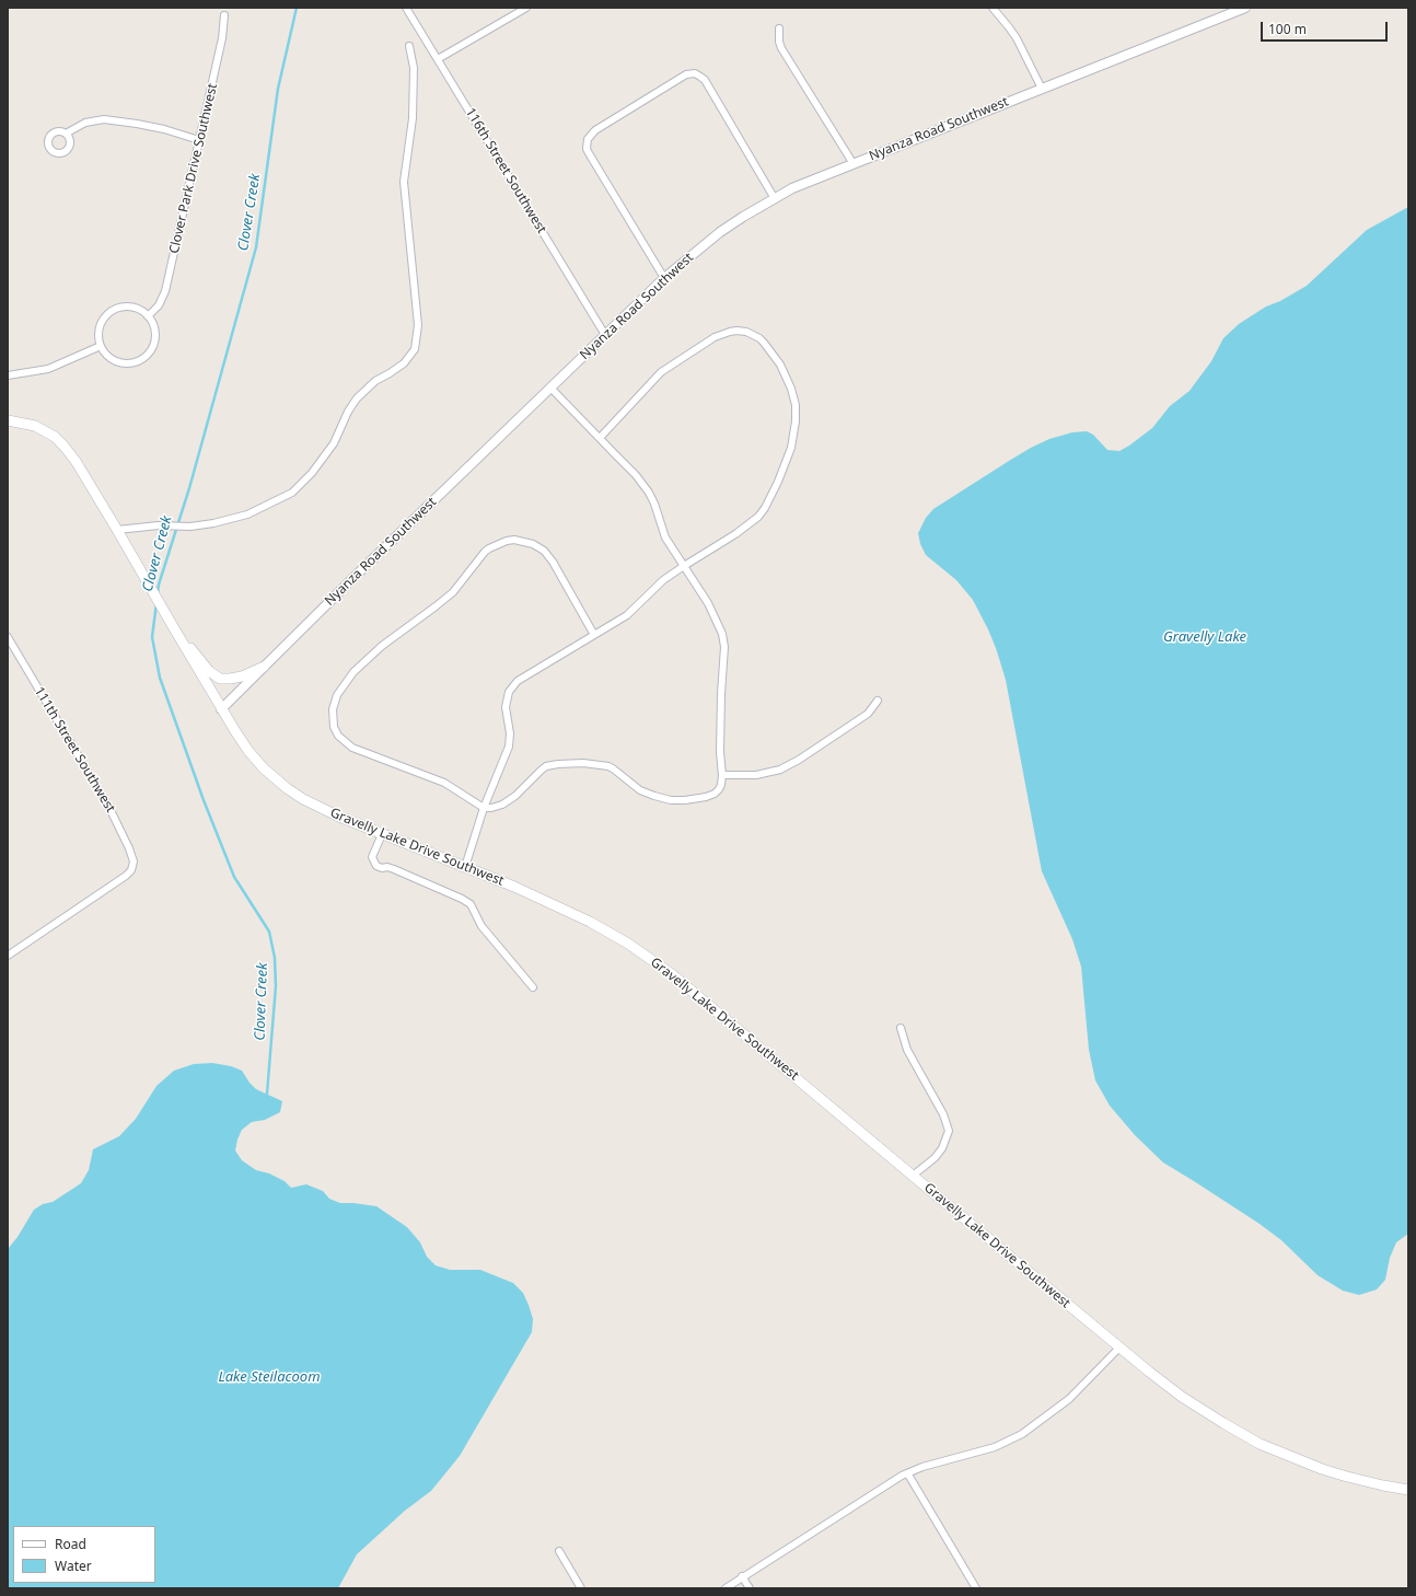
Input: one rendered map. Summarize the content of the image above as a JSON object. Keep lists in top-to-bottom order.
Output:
{
  "streets": {
    "main road": ["Gravelly Lake Drive Southwest"],
    "street": [
      "Nyanza Road Southwest",
      "Clover Park Drive Southwest",
      "116th Street Southwest",
      "111th Street Southwest"
    ]
  },
  "crossings": [
    ["Nyanza Road Southwest", "116th Street Southwest"],
    ["Nyanza Road Southwest", "Gravelly Lake Drive Southwest"]
  ],
  "water": ["Clover Creek", "Gravelly Lake", "Lake Steilacoom"],
  "legend": ["Road", "Water"],
  "scale_bar": "100 m"
}
